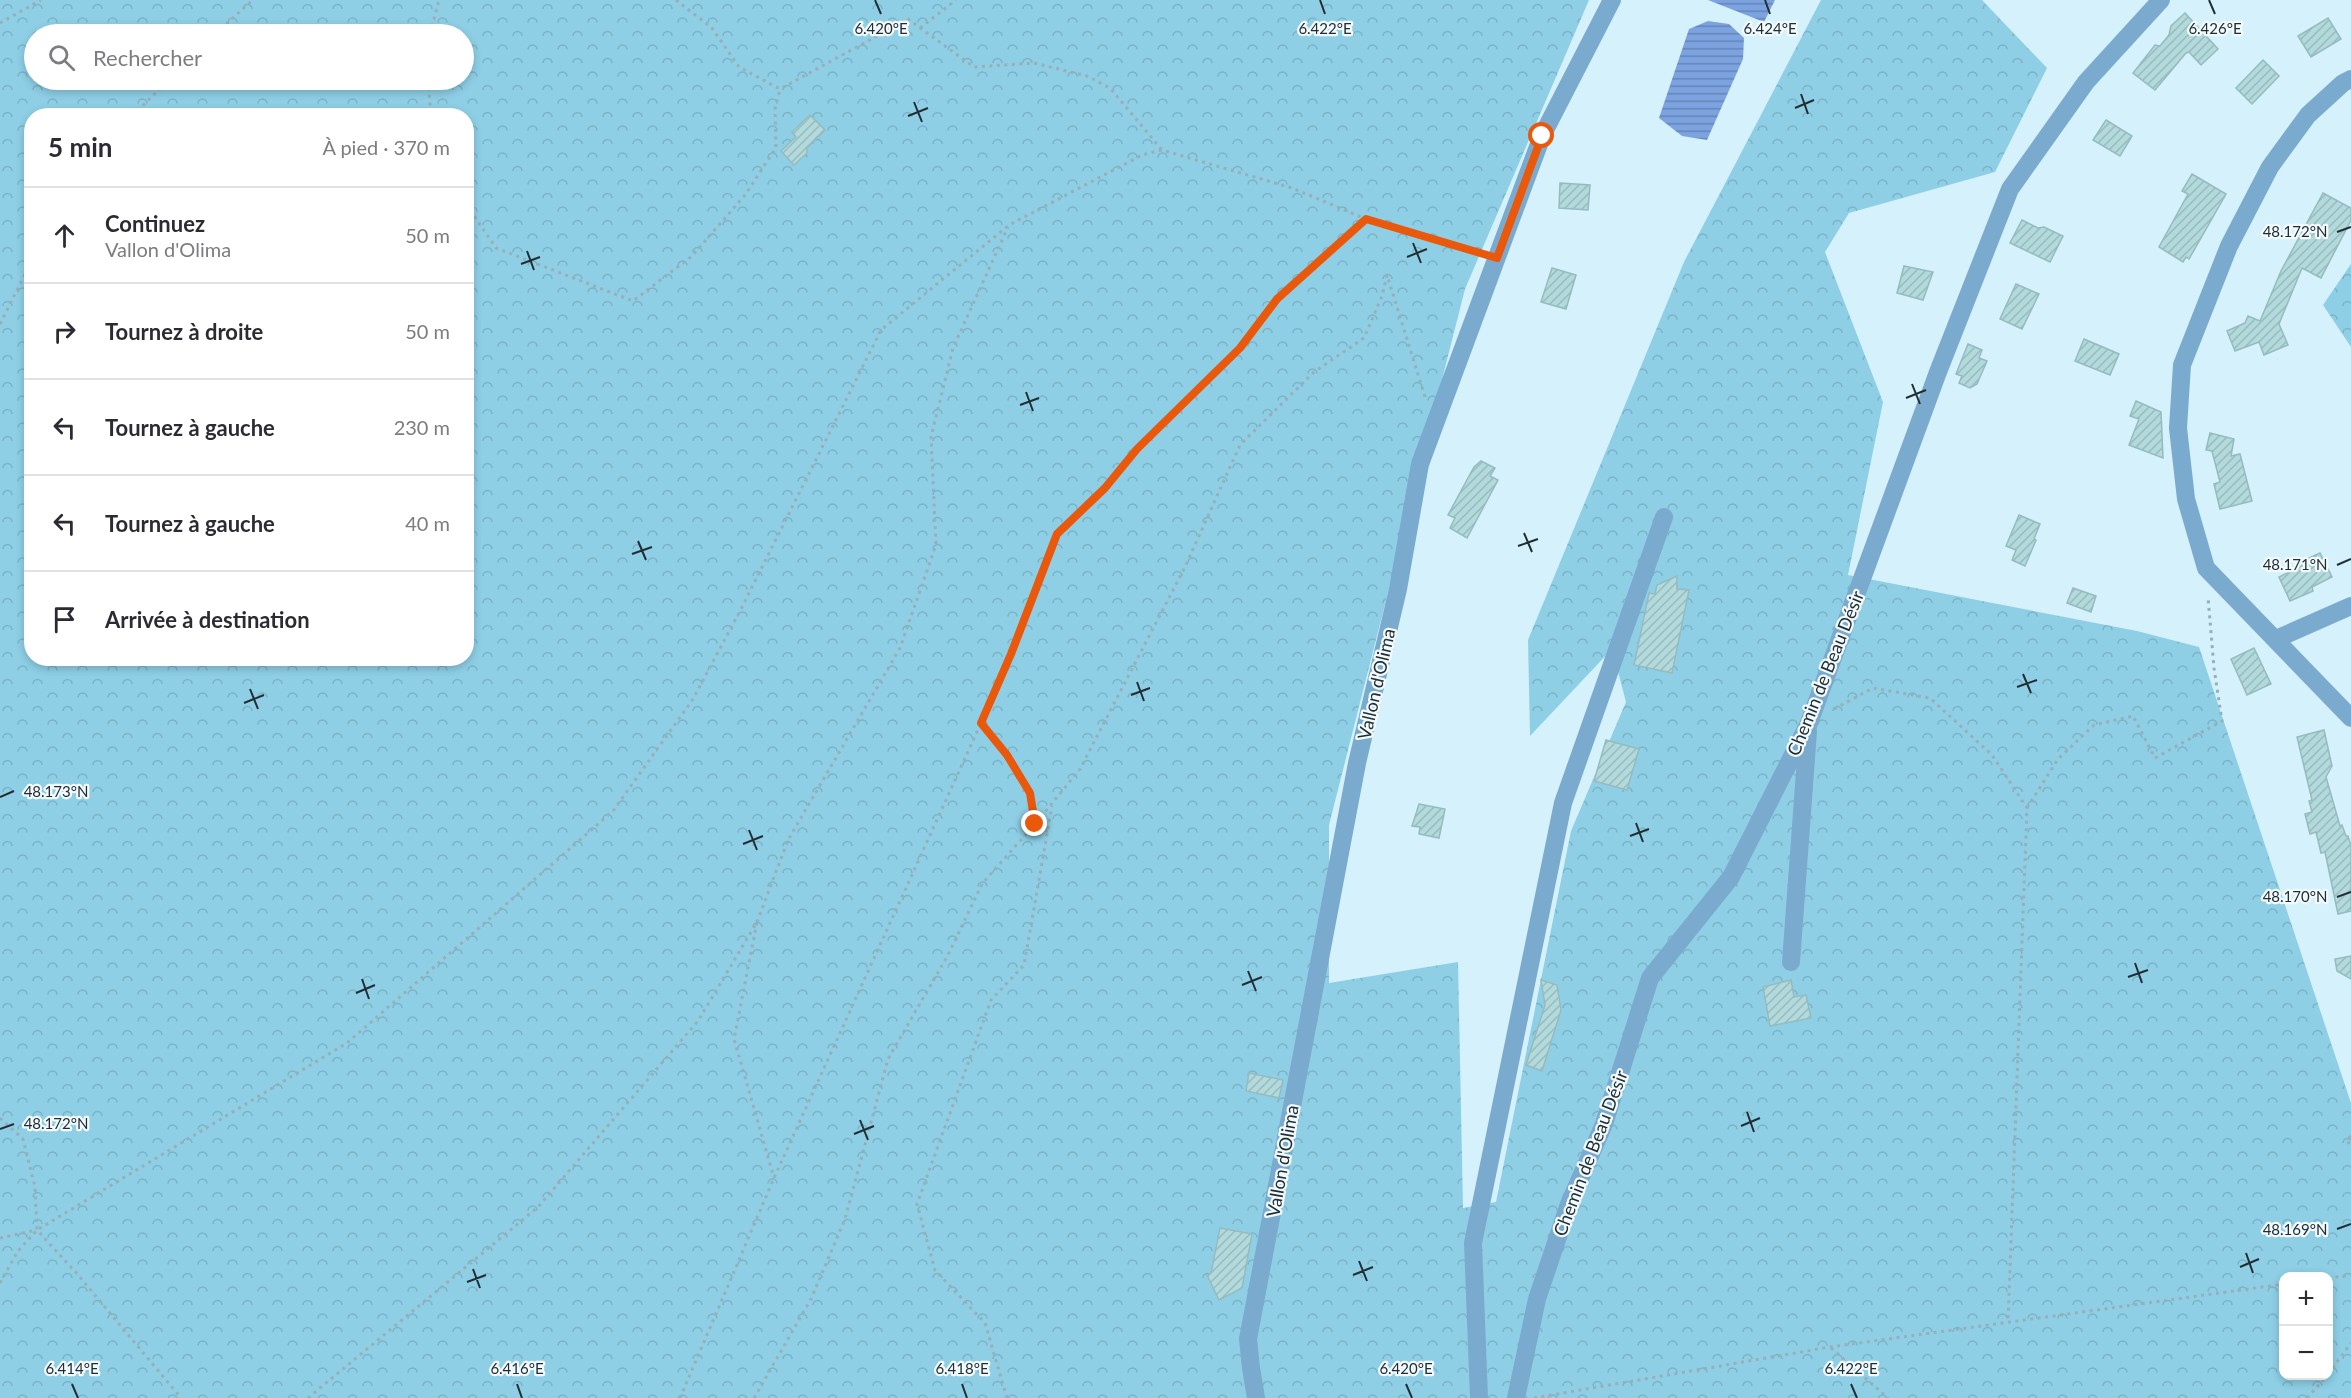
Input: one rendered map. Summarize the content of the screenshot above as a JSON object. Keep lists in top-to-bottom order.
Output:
{
  "streets": {
    "street": ["Chemin de Beau Désir", "Vallon d'Olima"]
  },
  "page": {
    "search": "Rechercher",
    "heading": ["5 min", "À pied · 370 m"],
    "list": [
      ["Continuez", "Vallon d'Olima", "50 m"],
      ["Tournez à droite", "50 m"],
      ["Tournez à gauche", "230 m"],
      ["Tournez à gauche", "40 m"],
      "Arrivée à destination"
    ],
    "map_buttons": ["+", "−"]
  },
  "coordinates": [
    "6.420°E",
    "6.422°E",
    "6.424°E",
    "6.426°E",
    "48.172°N",
    "48.171°N",
    "48.173°N",
    "48.170°N",
    "48.169°N",
    "6.414°E",
    "6.416°E",
    "6.418°E"
  ]
}
